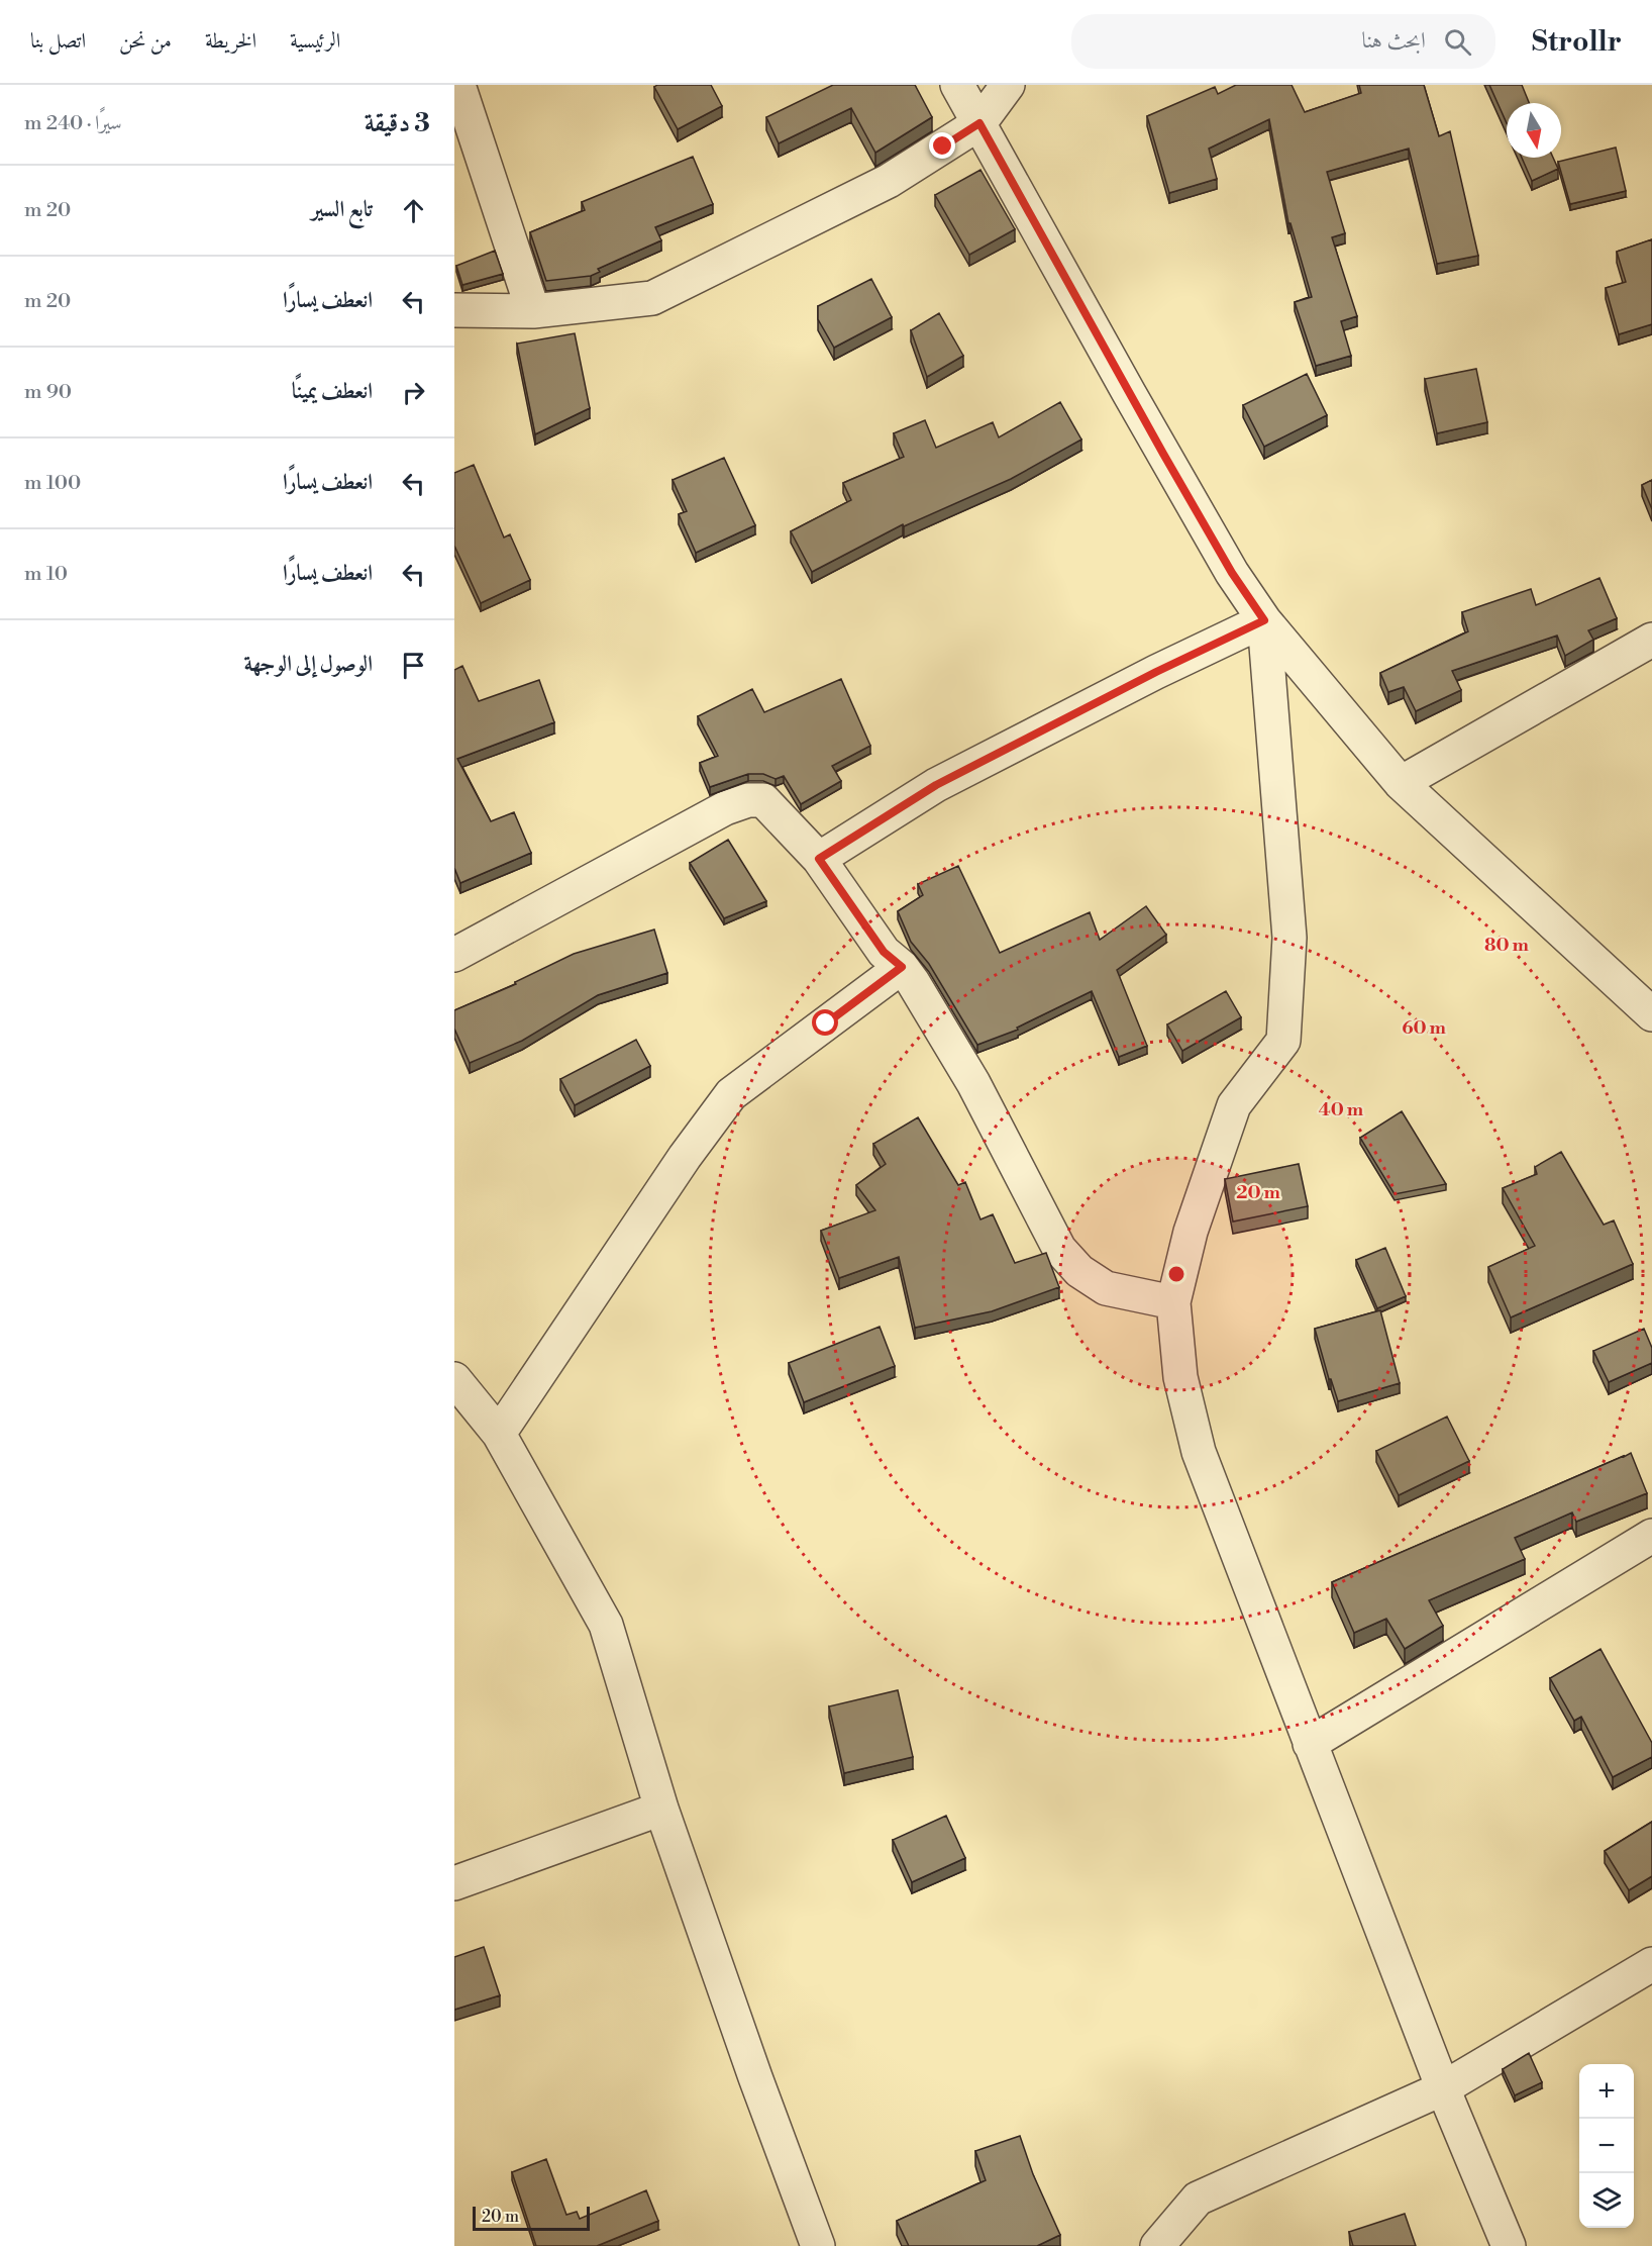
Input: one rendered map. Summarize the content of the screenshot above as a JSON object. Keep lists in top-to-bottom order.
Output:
{
  "scale_bar": "20 m",
  "north": "bottom",
  "page": {
    "header": "Strollr",
    "search": "ابحث هنا",
    "nav": [
      "الرئيسية",
      "الخريطة",
      "من نحن",
      "اتصل بنا"
    ],
    "heading": ["3 دقيقة", "سيرًا · 240 m"],
    "list": [
      ["تابع السير", "20 m"],
      ["انعطف يسارًا", "20 m"],
      ["انعطف يمينًا", "90 m"],
      ["انعطف يسارًا", "100 m"],
      ["انعطف يسارًا", "10 m"],
      "الوصول إلى الوجهة"
    ],
    "map_buttons": ["+", "−"],
    "scale": "20 m"
  },
  "rings": [
    "80 m",
    "60 m",
    "40 m",
    "20 m"
  ]
}
